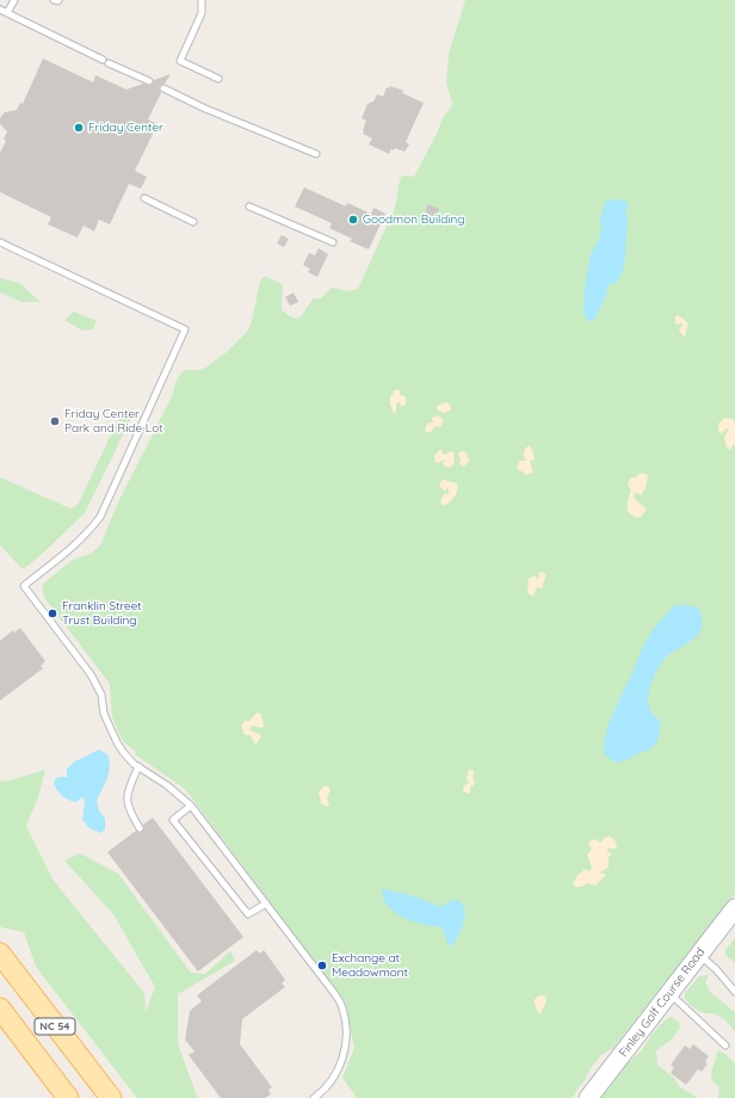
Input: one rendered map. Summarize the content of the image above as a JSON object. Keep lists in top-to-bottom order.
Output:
{
  "streets": {
    "main road": ["NC 54"],
    "street": ["Finley Golf Course Road"]
  },
  "places": [
    "Friday Center",
    "Goodmon Building",
    "Friday Center Park and Ride Lot",
    "Franklin Street Trust Building",
    "Exchange at Meadowmont"
  ]
}
